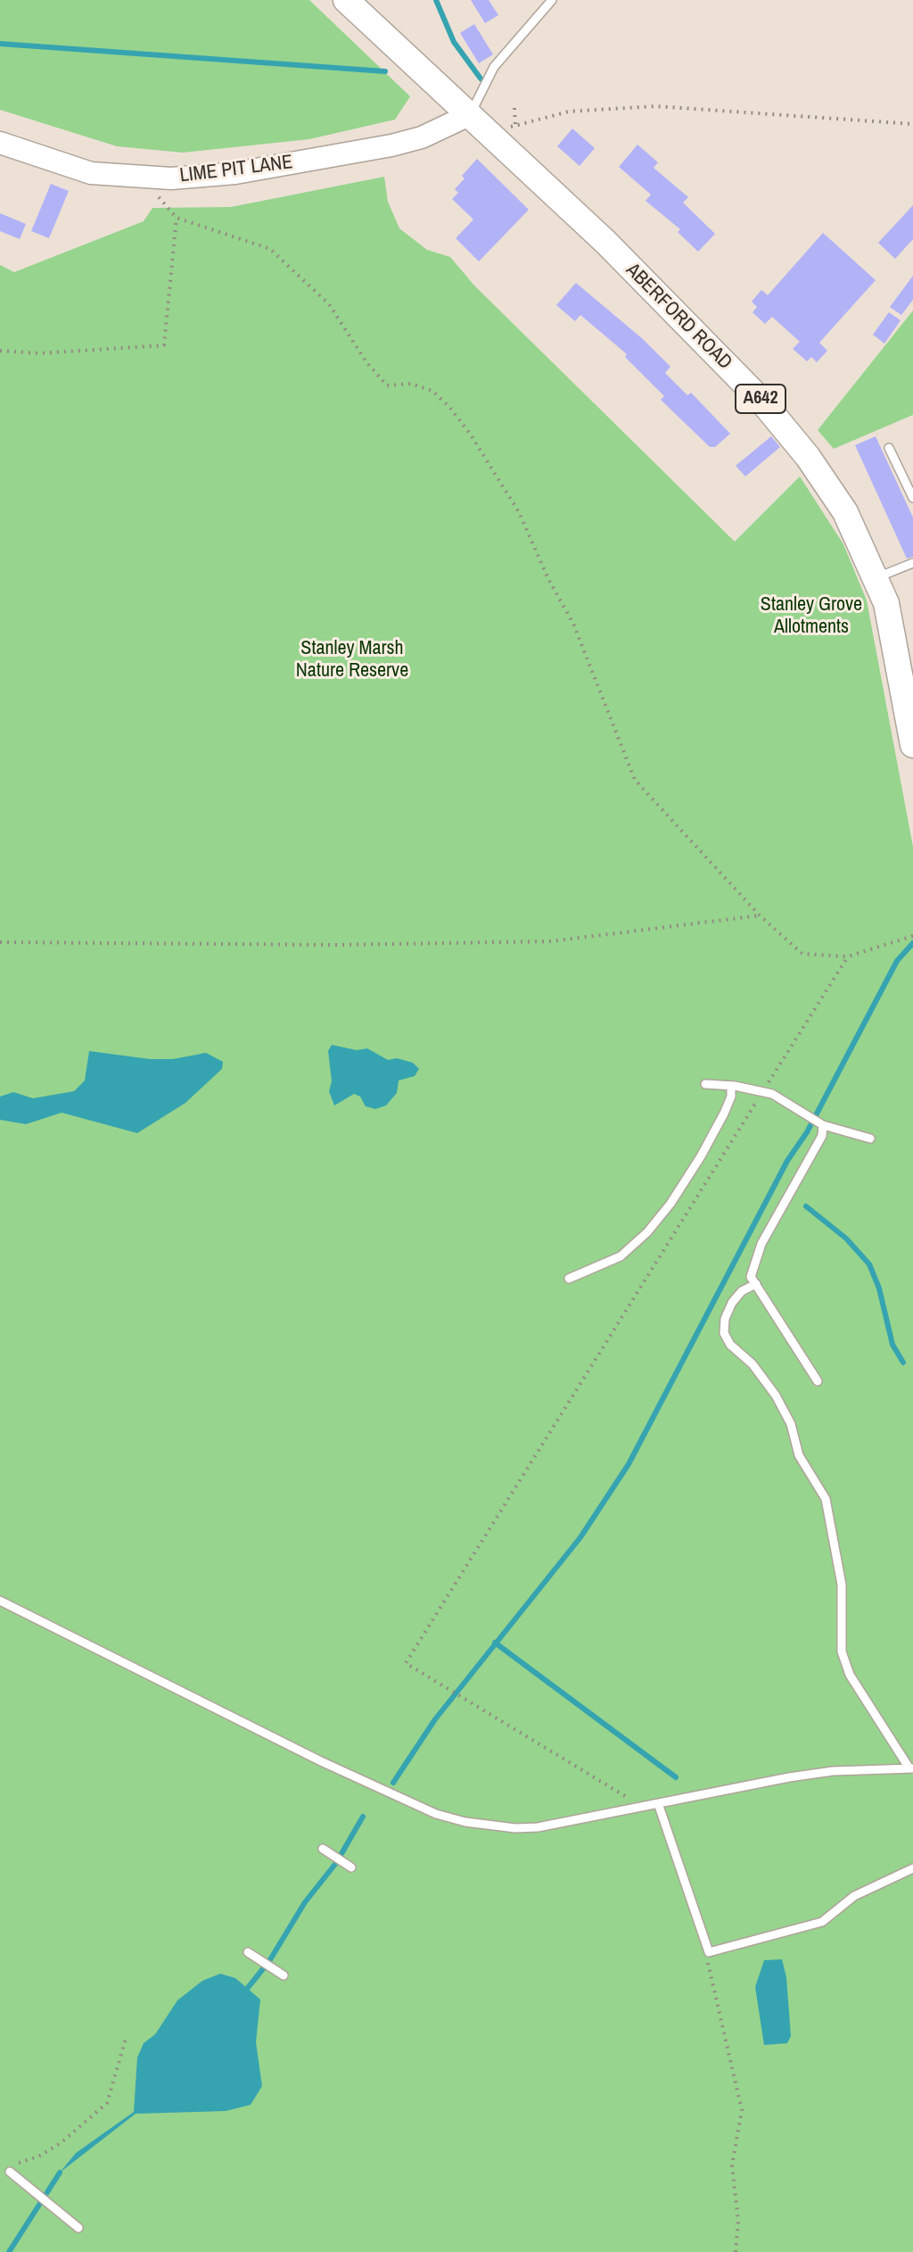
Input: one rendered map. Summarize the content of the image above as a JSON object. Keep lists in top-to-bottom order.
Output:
{
  "streets": {
    "main road": ["ABERFORD ROAD", "A642"],
    "street": ["LIME PIT LANE"]
  },
  "crossings": [
    ["LIME PIT LANE", "ABERFORD ROAD"]
  ],
  "parks": ["Stanley Grove Allotments", "Stanley Marsh Nature Reserve"]
}
